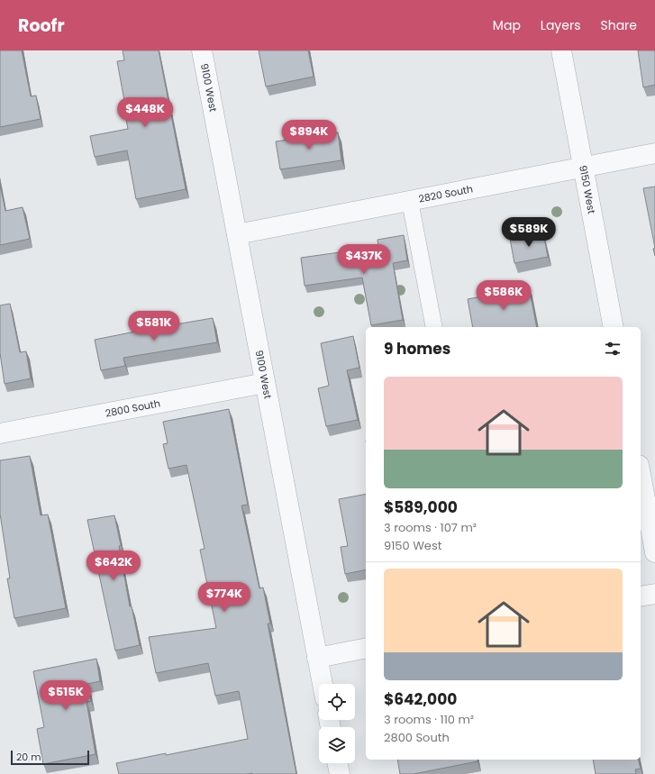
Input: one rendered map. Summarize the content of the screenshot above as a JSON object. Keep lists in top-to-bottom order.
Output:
{
  "streets": {
    "street": [
      "9100 West",
      "9150 West",
      "2820 South",
      "2800 South"
    ]
  },
  "crossings": [
    ["9100 West", "2820 South"],
    ["9100 West", "2800 South"],
    ["9150 West", "2820 South"]
  ],
  "scale_bar": "20 m",
  "page": {
    "header": "Roofr",
    "nav": ["Map", "Layers", "Share"],
    "price": [
      "$448K",
      "$894K",
      "$589K",
      "$437K",
      "$586K",
      "$581K",
      "$642K",
      "$774K",
      "$515K"
    ],
    "heading": "9 homes",
    "list": [
      {
        "name": "$589,000",
        "note": "3 rooms · 107 m² · 9150 West"
      },
      {
        "name": "$642,000",
        "note": "3 rooms · 110 m² · 2800 South"
      }
    ],
    "scale": "20 m"
  }
}
